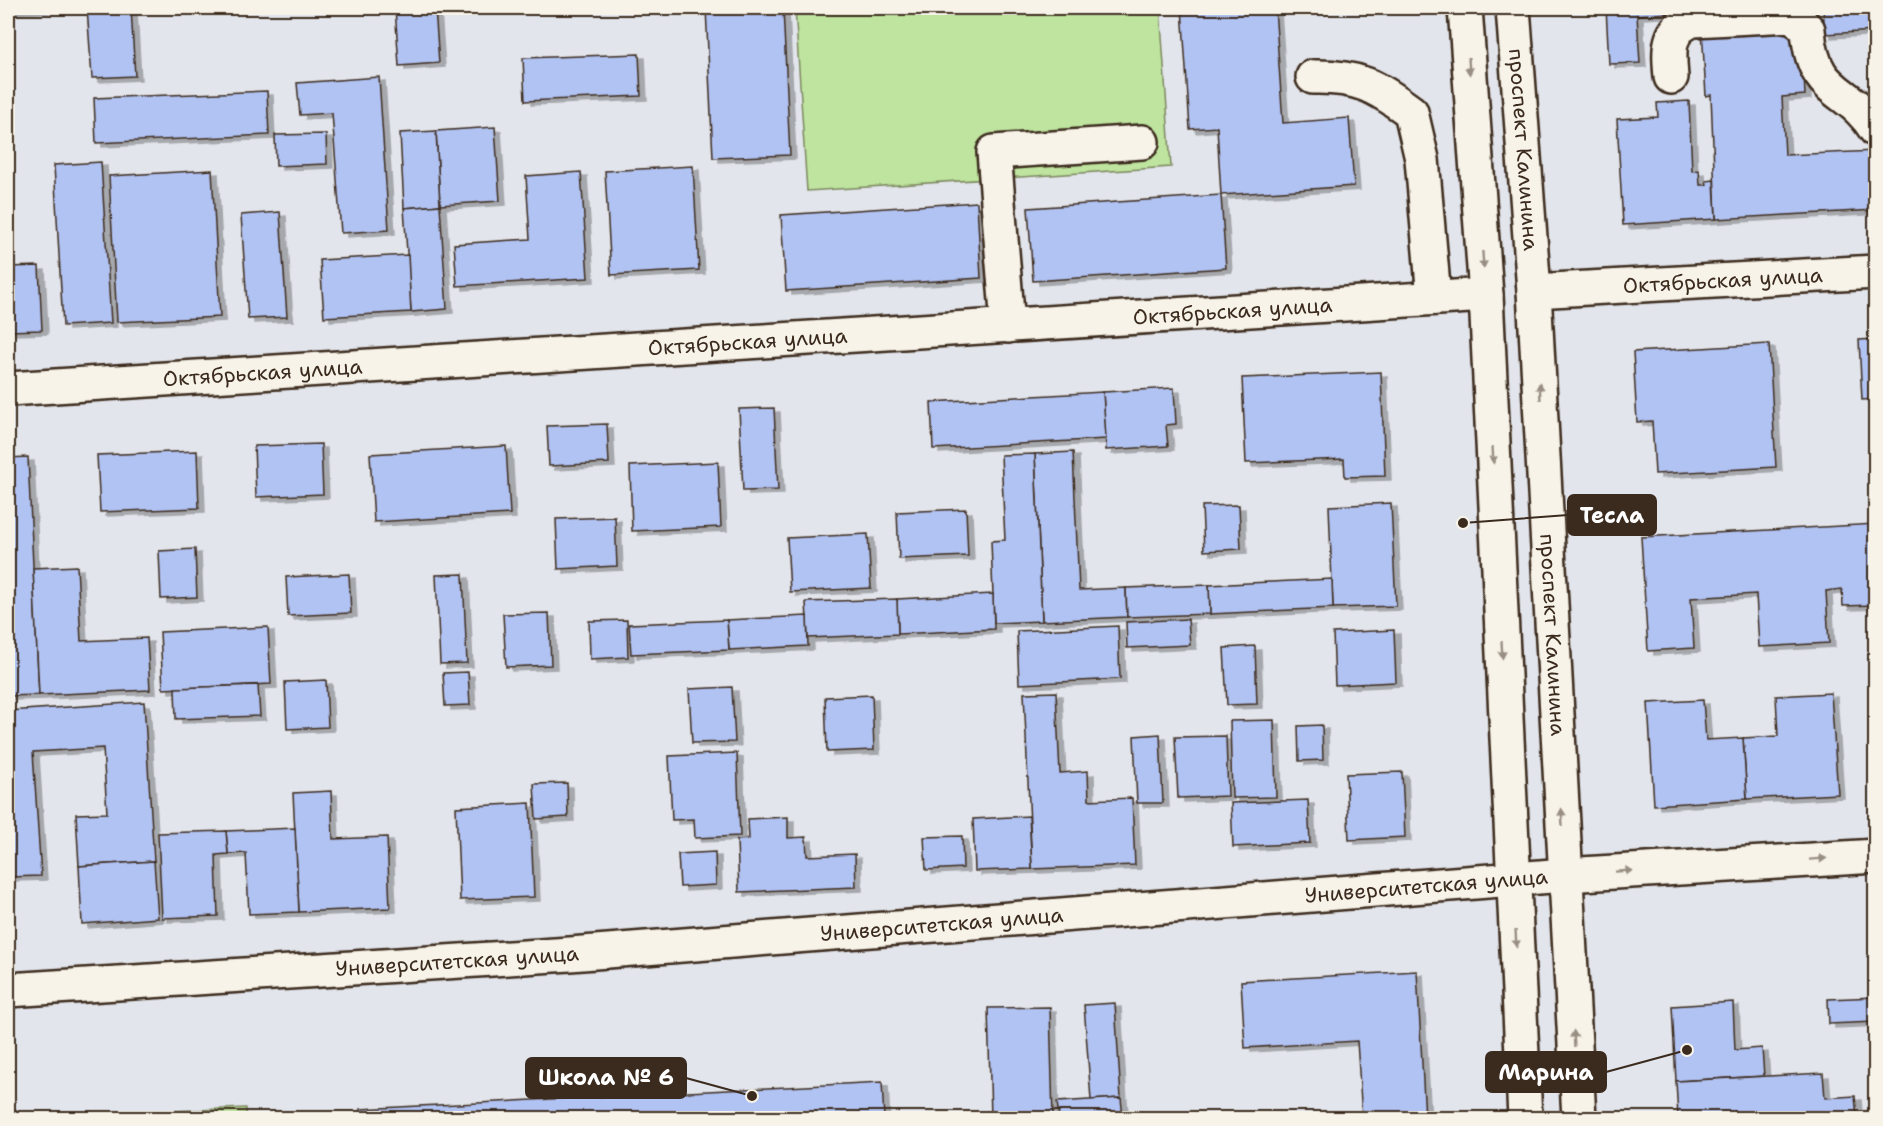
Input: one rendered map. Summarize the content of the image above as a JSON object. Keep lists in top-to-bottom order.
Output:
{
  "streets": {
    "main road": ["проспект Калинина", "Октябрьская улица", "Университетская улица"]
  },
  "crossings": [
    ["проспект Калинина", "Октябрьская улица"],
    ["проспект Калинина", "Университетская улица"]
  ],
  "places": ["Тесла", "Марина", "Школа № 6"]
}
